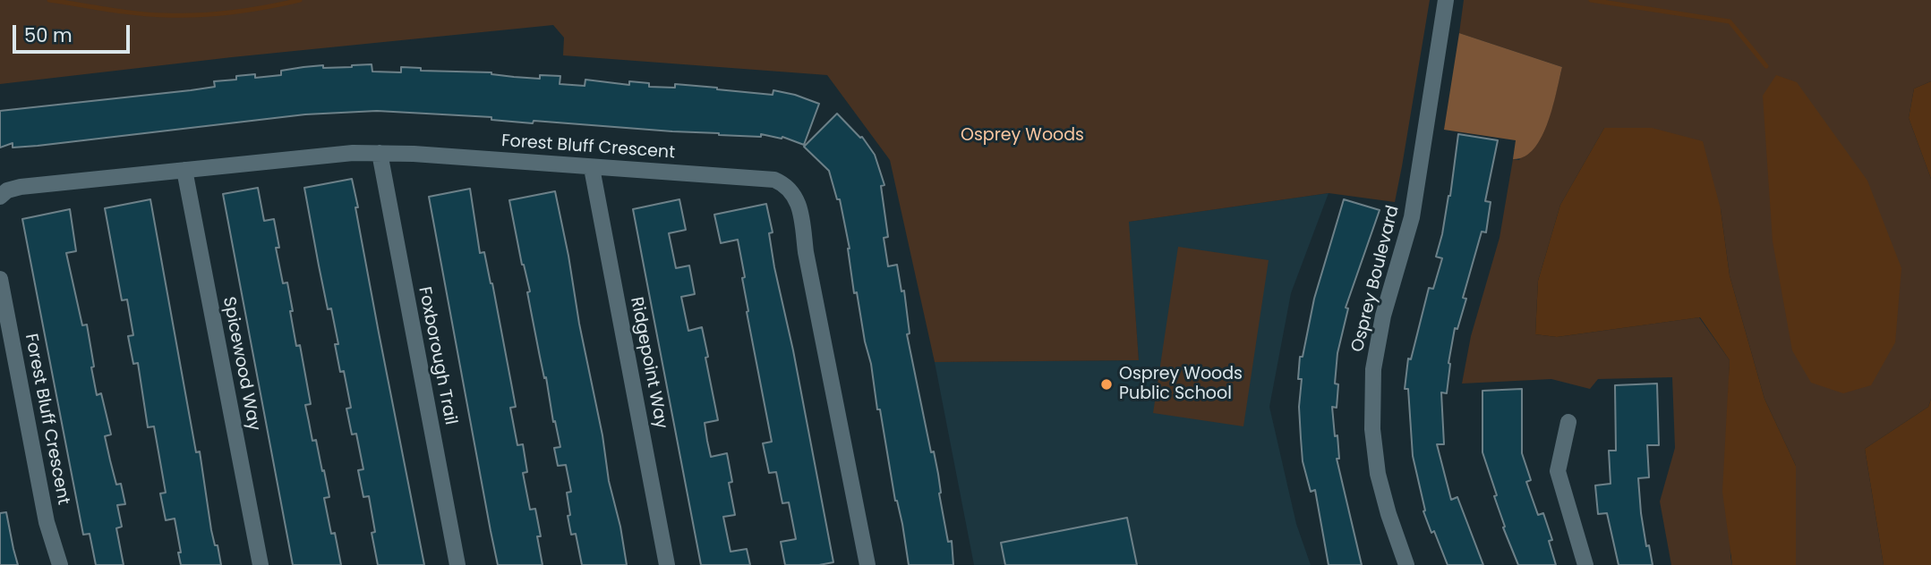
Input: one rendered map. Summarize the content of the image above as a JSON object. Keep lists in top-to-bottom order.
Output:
{
  "streets": {
    "street": [
      "Forest Bluff Crescent",
      "Osprey Boulevard",
      "Foxborough Trail",
      "Ridgepoint Way",
      "Spicewood Way"
    ]
  },
  "crossings": [
    ["Forest Bluff Crescent", "Foxborough Trail"],
    ["Forest Bluff Crescent", "Ridgepoint Way"],
    ["Forest Bluff Crescent", "Spicewood Way"]
  ],
  "parks": ["Osprey Woods"],
  "places": ["Osprey Woods Public School"],
  "scale_bar": "50 m"
}
